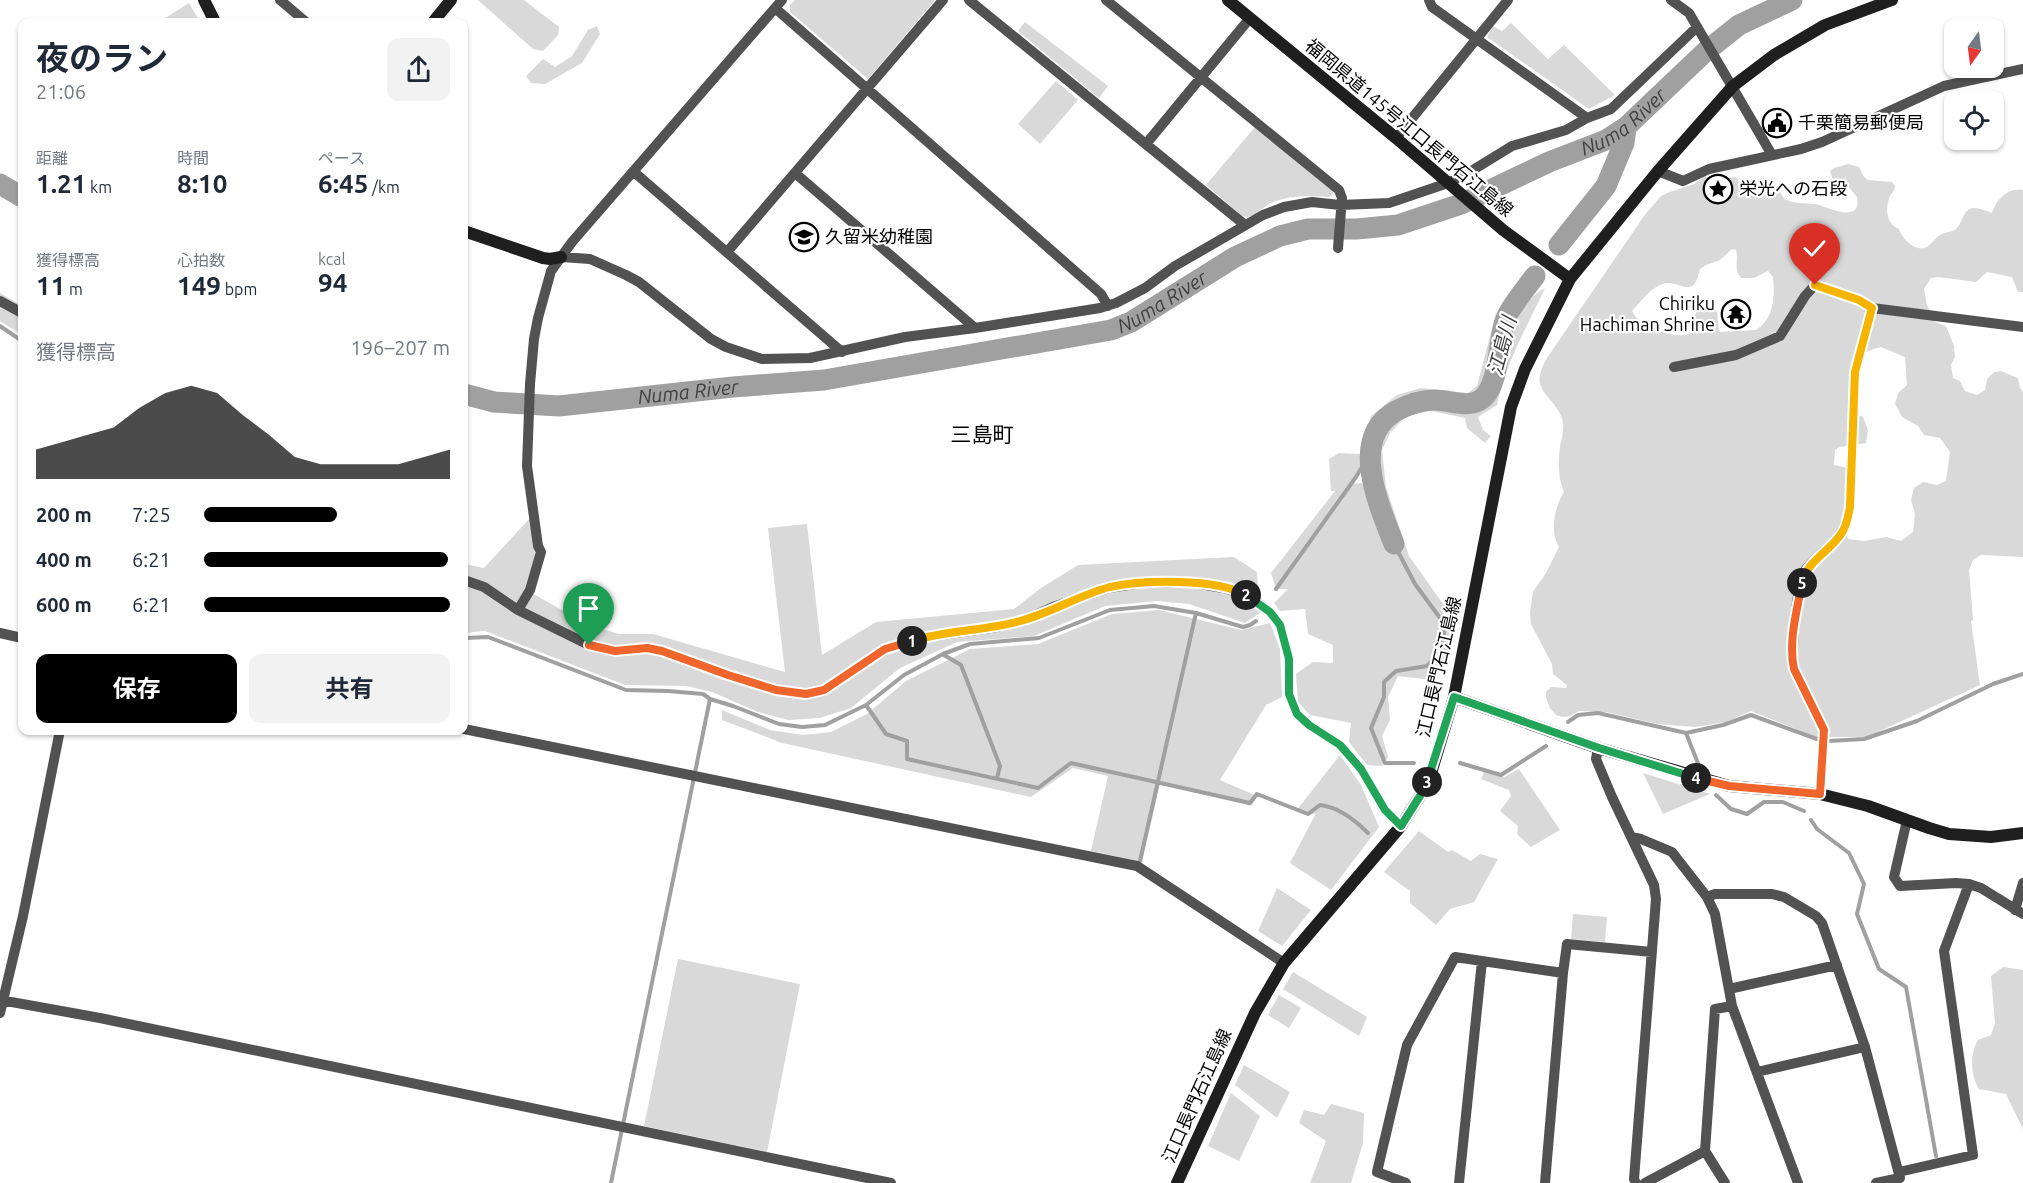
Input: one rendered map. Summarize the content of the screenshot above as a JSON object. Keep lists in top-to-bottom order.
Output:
{
  "streets": {
    "main road": ["福岡県道145号江口長門石江島線", "江口長門石江島線"]
  },
  "crossings": [
    ["福岡県道145号江口長門石江島線", "江口長門石江島線"]
  ],
  "districts": ["三島町"],
  "water": ["Numa River", "江島川"],
  "places": {
    "public building": ["千栗簡易郵便局"],
    "place": ["栄光への石段"],
    "school or university": ["久留米幼稚園"],
    "temple": ["Chiriku Hachiman Shrine"]
  },
  "north": "bottom",
  "page": {
    "heading": ["夜のラン", "21:06"],
    "stats": [
      ["距離", "1.21 km"],
      ["時間", "8:10"],
      ["ペース", "6:45 /km"],
      ["獲得標高", "11 m"],
      ["心拍数", "149 bpm"],
      ["kcal", "94"]
    ],
    "chart": ["獲得標高", "196–207 m"],
    "list": [
      {
        "name": "200 m",
        "note": "7:25"
      },
      {
        "name": "400 m",
        "note": "6:21"
      },
      {
        "name": "600 m",
        "note": "6:21"
      }
    ],
    "pins": [
      "5",
      "2",
      "1",
      "4",
      "3"
    ],
    "buttons": ["保存", "共有"]
  }
}
